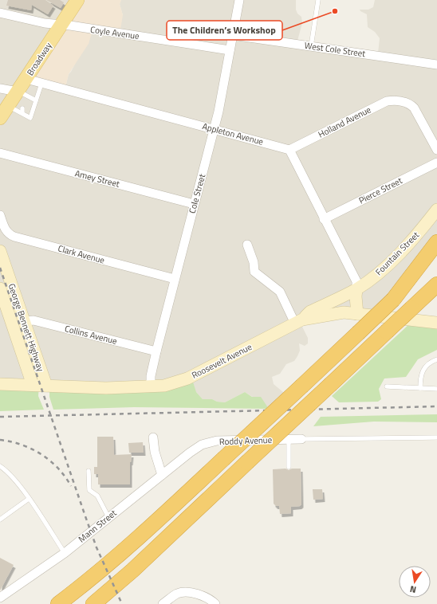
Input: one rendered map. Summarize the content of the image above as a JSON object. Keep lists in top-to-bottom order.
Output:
{
  "streets": {
    "main road": ["Broadway"],
    "street": [
      "Coyle Avenue",
      "West Cole Street",
      "Holland Avenue",
      "Appleton Avenue",
      "Amey Street",
      "Pierce Street",
      "Cole Street",
      "Fountain Street",
      "Clark Avenue",
      "George Bennett Highway",
      "Collins Avenue",
      "Roosevelt Avenue",
      "Roddy Avenue",
      "Mann Street"
    ]
  },
  "crossings": [
    ["Coyle Avenue", "Broadway"],
    ["Coyle Avenue", "Cole Street"],
    ["West Cole Street", "Cole Street"],
    ["Broadway", "Appleton Avenue"],
    ["Holland Avenue", "Appleton Avenue"],
    ["Appleton Avenue", "Cole Street"],
    ["Amey Street", "Cole Street"],
    ["Cole Street", "Clark Avenue"],
    ["Cole Street", "Collins Avenue"],
    ["Cole Street", "Roosevelt Avenue"],
    ["Fountain Street", "Roosevelt Avenue"],
    ["George Bennett Highway", "Collins Avenue"],
    ["George Bennett Highway", "Roosevelt Avenue"],
    ["Roddy Avenue", "Mann Street"]
  ],
  "places": ["The Children’s Workshop"],
  "north": "bottom"
}
